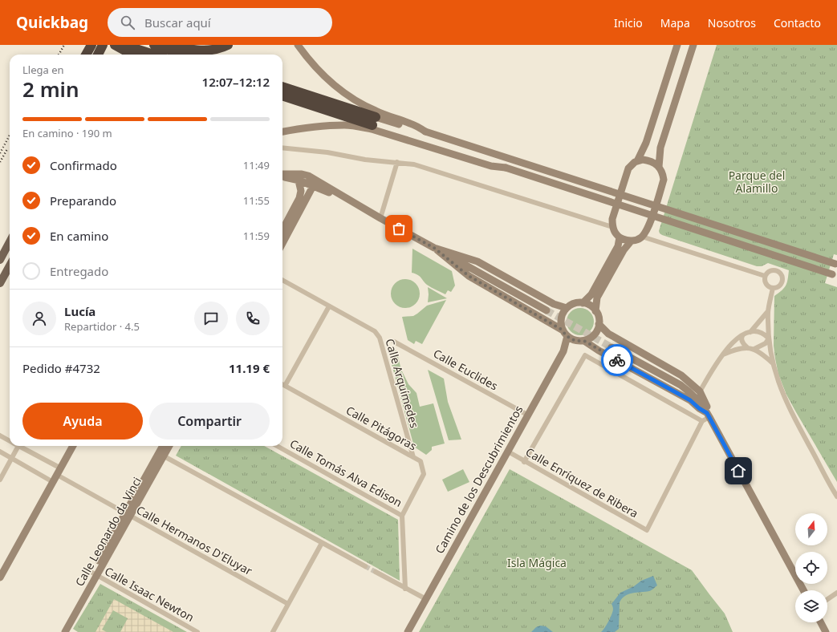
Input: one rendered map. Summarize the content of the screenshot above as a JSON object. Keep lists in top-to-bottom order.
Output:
{
  "streets": {
    "street": [
      "Calle Euclides",
      "Calle Arquímedes",
      "Calle Pitágoras",
      "Calle Tomás Alva Edison",
      "Camino de los Descubrimientos",
      "Calle Enríquez de Ribera",
      "Calle Leonardo da Vinci",
      "Calle Hermanos D'Eluyar",
      "Calle Isaac Newton"
    ]
  },
  "crossings": [
    ["Calle Euclides", "Camino de los Descubrimientos"],
    ["Calle Arquímedes", "Calle Pitágoras"],
    ["Calle Pitágoras", "Calle Tomás Alva Edison"],
    ["Camino de los Descubrimientos", "Calle Enríquez de Ribera"],
    ["Calle Leonardo da Vinci", "Calle Hermanos D'Eluyar"],
    ["Calle Leonardo da Vinci", "Calle Isaac Newton"]
  ],
  "parks": ["Parque del Alamillo", "Isla Mágica"],
  "north": "top",
  "page": {
    "header": "Quickbag",
    "search": "Buscar aquí",
    "nav": [
      "Inicio",
      "Mapa",
      "Nosotros",
      "Contacto"
    ],
    "heading": ["2 min", "Llega en", "12:07–12:12"],
    "panel": [
      "Lucía",
      "Repartidor · 4.5",
      "Pedido #4732",
      "11.19 €"
    ],
    "bar": "En camino · 190 m",
    "list": [
      ["Confirmado", "11:49"],
      ["Preparando", "11:55"],
      ["En camino", "11:59"],
      "Entregado"
    ],
    "buttons": ["Ayuda", "Compartir"]
  }
}
